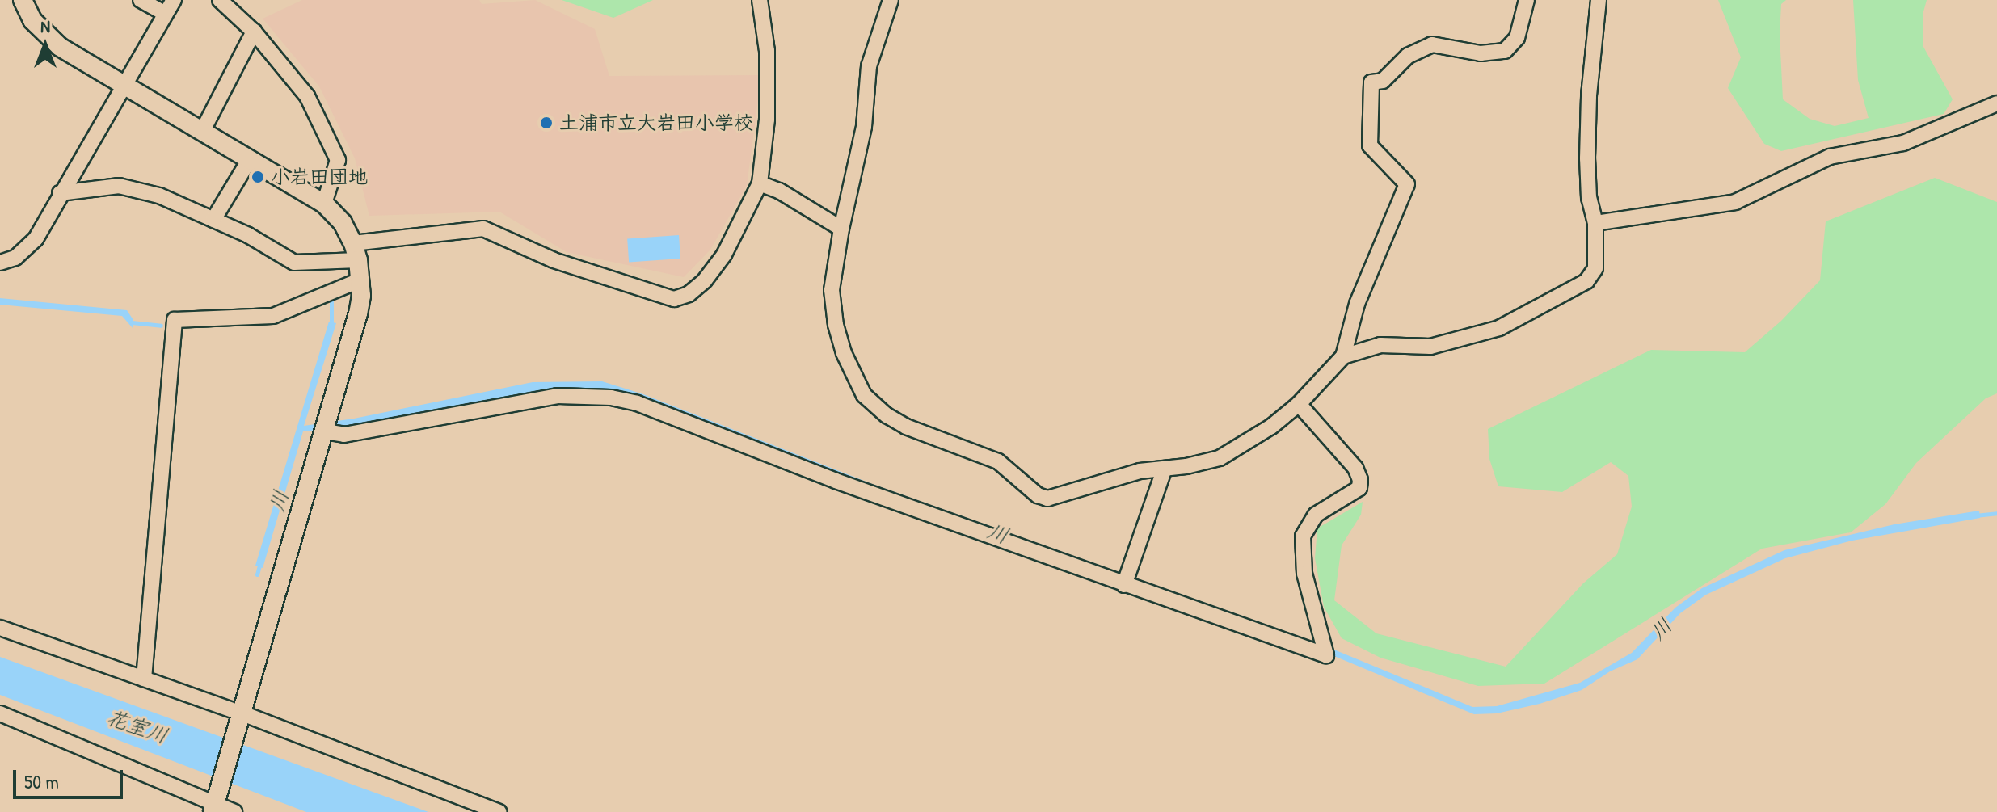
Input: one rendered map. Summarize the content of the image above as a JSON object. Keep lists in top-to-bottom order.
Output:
{
  "water": ["川", "花室川"],
  "places": ["土浦市立大岩田小学校", "小岩田団地"],
  "scale_bar": "50 m",
  "north": "top"
}
